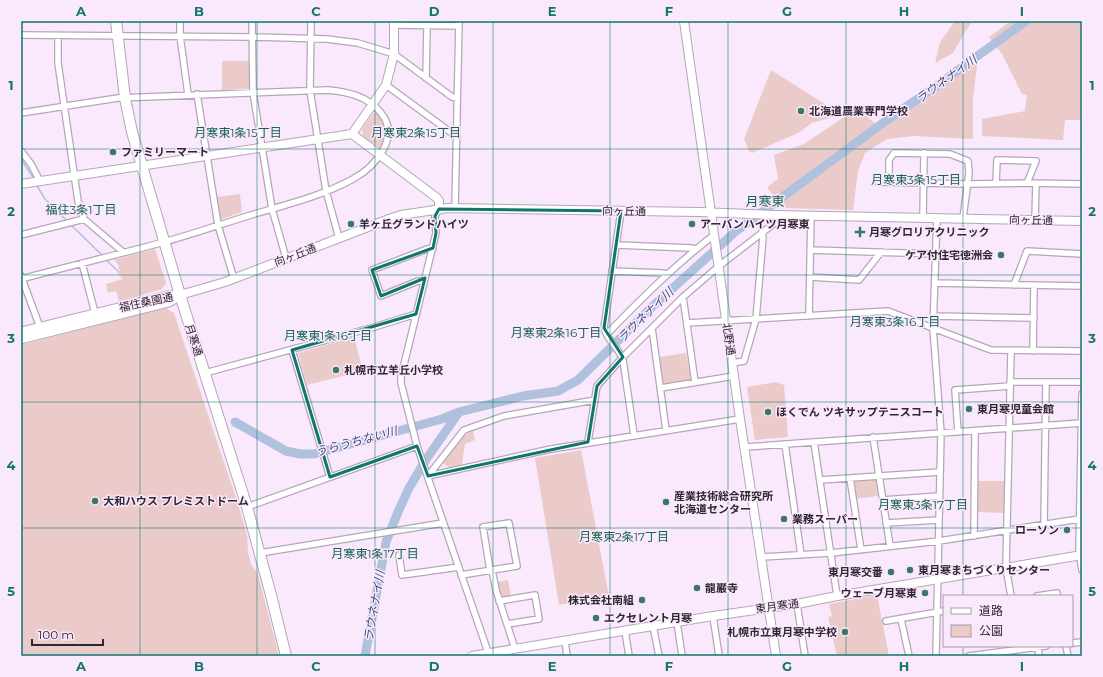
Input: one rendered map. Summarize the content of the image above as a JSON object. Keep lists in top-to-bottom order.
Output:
{
  "streets": {
    "highway": ["月寒通"],
    "main road": ["福住桑園通"],
    "street": ["向ヶ丘通", "北野通", "東月寒通"]
  },
  "crossings": [
    ["向ヶ丘通", "福住桑園通"],
    ["向ヶ丘通", "北野通"],
    ["向ヶ丘通", "月寒通"],
    ["福住桑園通", "月寒通"],
    ["北野通", "東月寒通"]
  ],
  "districts": [
    "月寒東1条15丁目",
    "月寒東2条15丁目",
    "月寒東3条15丁目",
    "月寒東",
    "福住3条1丁目",
    "月寒東3条16丁目",
    "月寒東2条16丁目",
    "月寒東1条16丁目",
    "月寒東3条17丁目",
    "月寒東2条17丁目",
    "月寒東1条17丁目"
  ],
  "water": ["ラウネナイ川", "うらうちない川"],
  "places": {
    "other": [
      "北海道農業専門学校",
      "ファミリーマート",
      "羊ヶ丘グランドハイツ",
      "アーバンハイツ月寒東",
      "ケア付住宅徳洲会",
      "札幌市立羊丘小学校",
      "東月寒児童会館",
      "ほくでん ツキサップテニスコート",
      "大和ハウス プレミストドーム",
      "産業技術総合研究所 北海道センター",
      "業務スーパー",
      "ローソン",
      "東月寒まちづくりセンター",
      "東月寒交番",
      "龍巌寺",
      "ウェーブ月寒東",
      "株式会社南組",
      "エクセレント月寒",
      "札幌市立東月寒中学校"
    ],
    "health": ["月寒グロリアクリニック"]
  },
  "legend": ["道路", "公園"],
  "scale_bar": "100 m",
  "grid": {
    "columns": [
      "A",
      "B",
      "C",
      "D",
      "E",
      "F",
      "G",
      "H",
      "I"
    ],
    "rows": [
      "1",
      "2",
      "3",
      "4",
      "5"
    ]
  }
}
